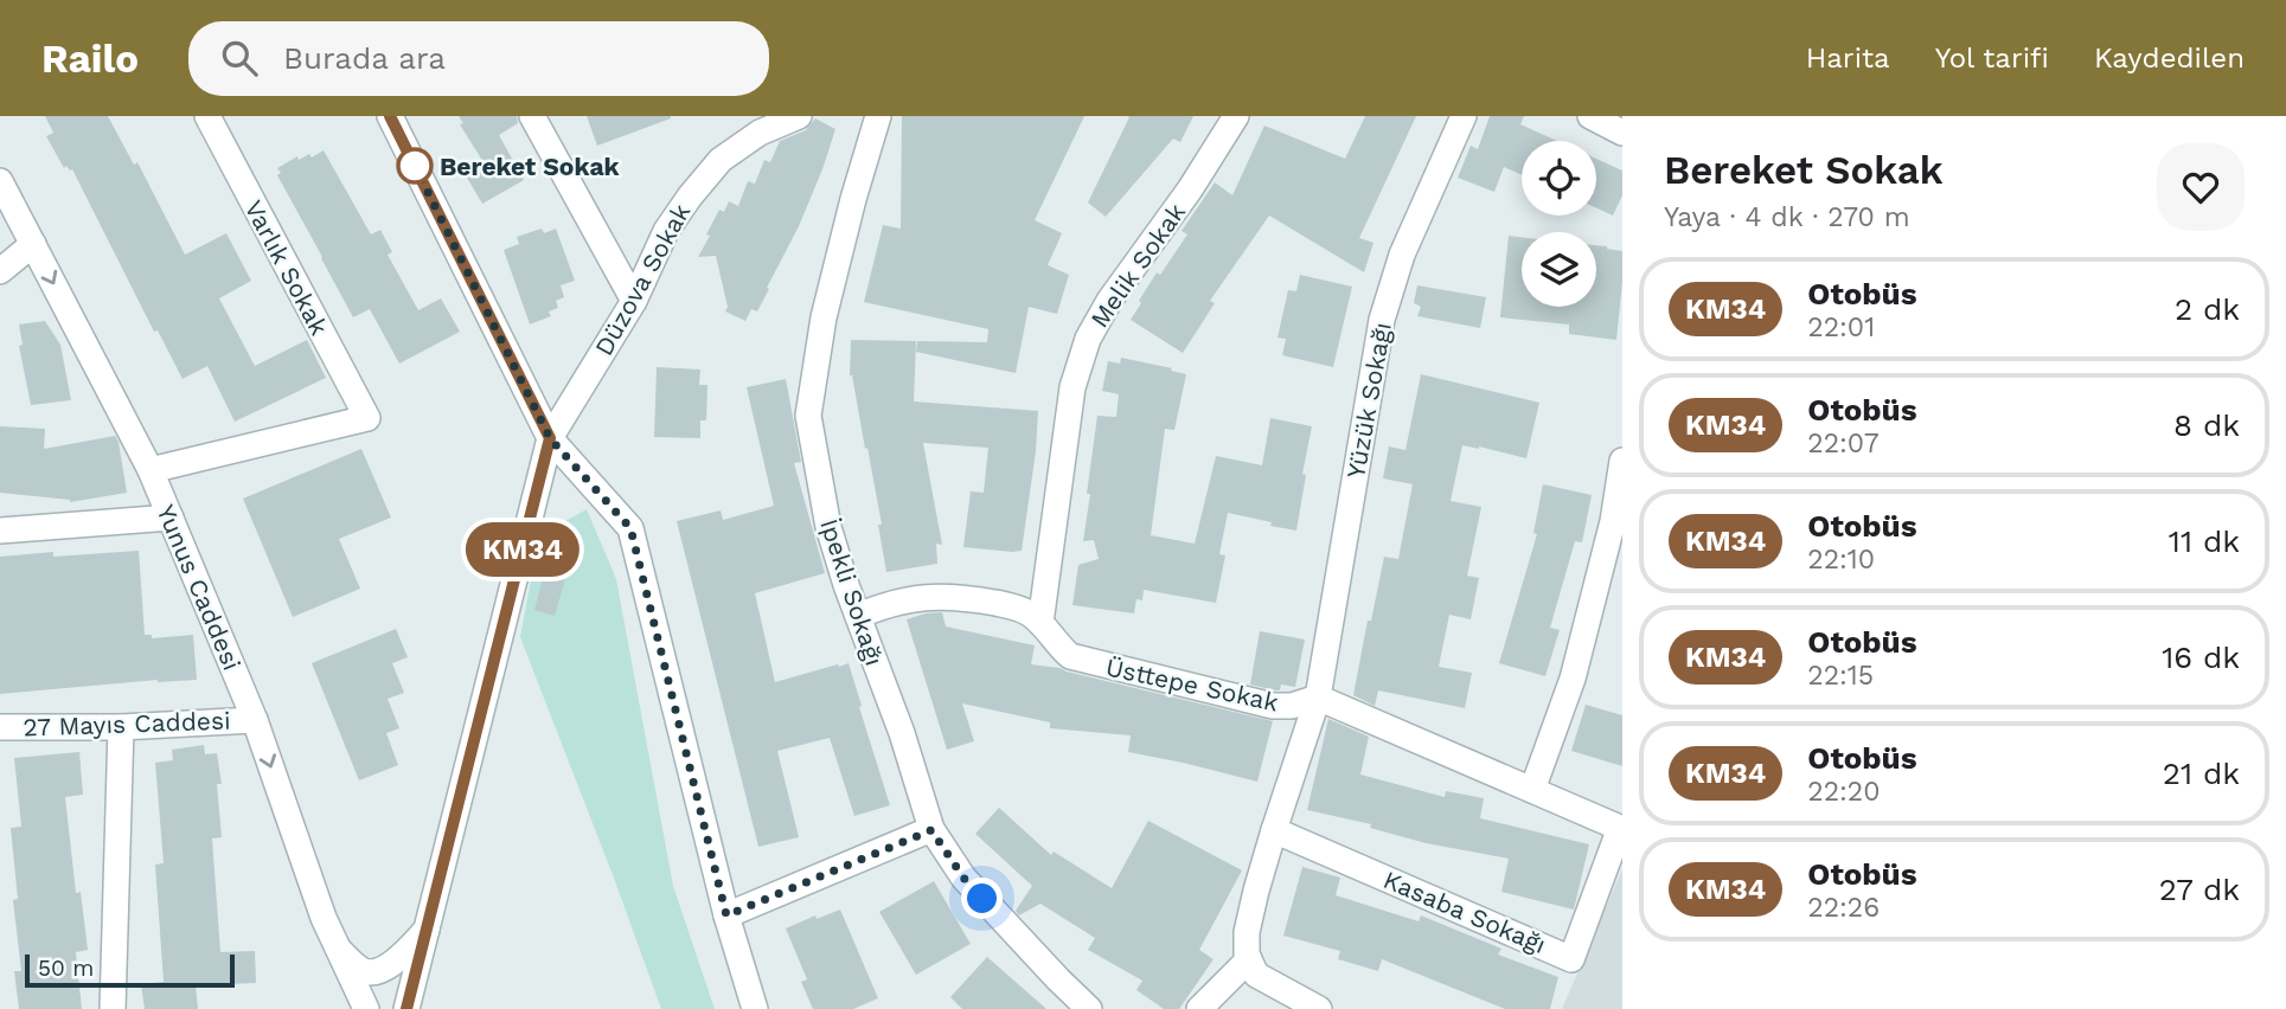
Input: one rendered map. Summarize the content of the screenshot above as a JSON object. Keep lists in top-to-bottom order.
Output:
{
  "streets": {
    "street": [
      "Melik Sokak",
      "Varlık Sokak",
      "Düzova Sokak",
      "Yüzük Sokağı",
      "Yunus Caddesi",
      "İpekli Sokağı",
      "Üsttepe Sokak",
      "27 Mayıs Caddesi",
      "Kasaba Sokağı"
    ]
  },
  "crossings": [
    ["Melik Sokak", "Üsttepe Sokak"],
    ["Varlık Sokak", "Yunus Caddesi"],
    ["Yüzük Sokağı", "Üsttepe Sokak"],
    ["Yüzük Sokağı", "Kasaba Sokağı"],
    ["Yunus Caddesi", "27 Mayıs Caddesi"],
    ["İpekli Sokağı", "Üsttepe Sokak"],
    ["Üsttepe Sokak", "Kasaba Sokağı"]
  ],
  "places": ["Bereket Sokak"],
  "lines": ["bus line KM34"],
  "scale_bar": "50 m",
  "page": {
    "header": "Railo",
    "search": "Burada ara",
    "nav": ["Harita", "Yol tarifi", "Kaydedilen"],
    "on_map": "KM34",
    "heading": ["Bereket Sokak", "Yaya · 4 dk · 270 m"],
    "list": [
      {
        "mark": "KM34",
        "name": "Otobüs",
        "note": "22:01",
        "value": "2 dk"
      },
      {
        "mark": "KM34",
        "name": "Otobüs",
        "note": "22:07",
        "value": "8 dk"
      },
      {
        "mark": "KM34",
        "name": "Otobüs",
        "note": "22:10",
        "value": "11 dk"
      },
      {
        "mark": "KM34",
        "name": "Otobüs",
        "note": "22:15",
        "value": "16 dk"
      },
      {
        "mark": "KM34",
        "name": "Otobüs",
        "note": "22:20",
        "value": "21 dk"
      },
      {
        "mark": "KM34",
        "name": "Otobüs",
        "note": "22:26",
        "value": "27 dk"
      }
    ],
    "scale": "50 m"
  }
}
